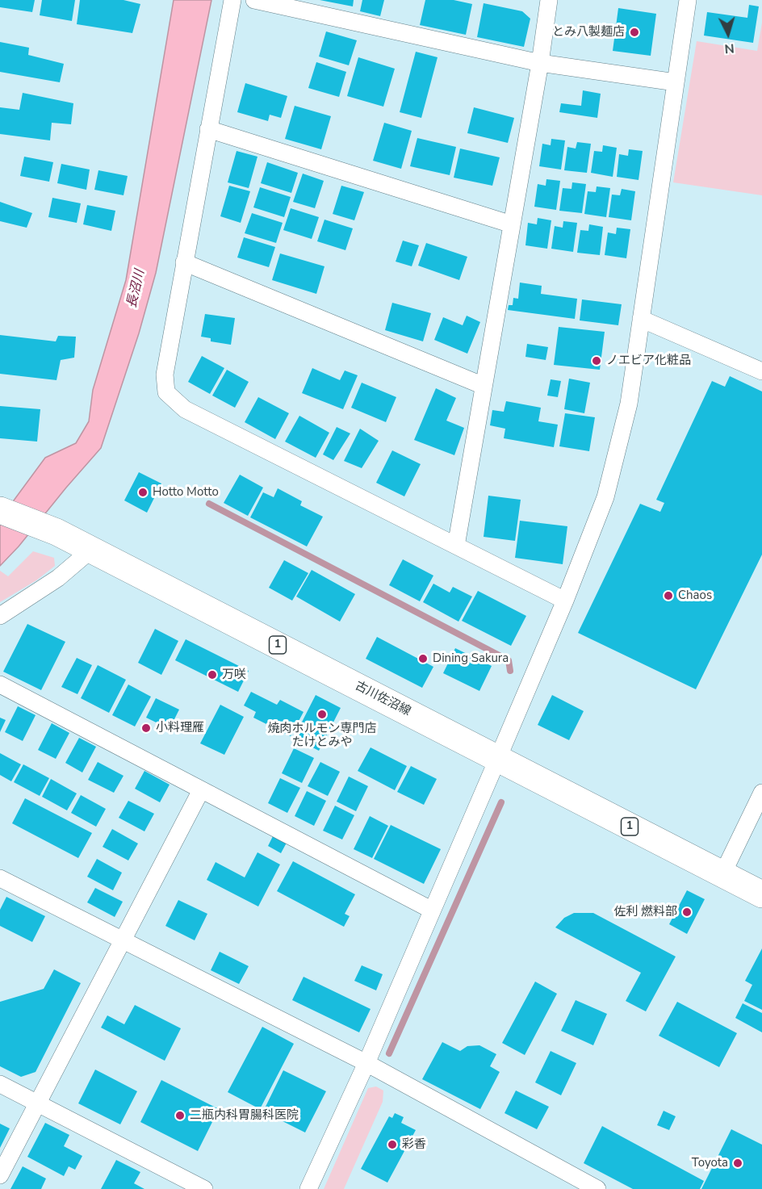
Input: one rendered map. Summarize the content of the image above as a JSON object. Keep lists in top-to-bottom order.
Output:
{
  "streets": {
    "main road": ["1", "古川佐沼線"]
  },
  "water": ["長沼川"],
  "places": [
    "とみ八製麺店",
    "ノエビア化粧品",
    "Hotto Motto",
    "Chaos",
    "Dining Sakura",
    "万咲",
    "焼肉ホルモン専門店 たけとみや",
    "小料理雁",
    "佐利 燃料部",
    "二瓶内科胃腸科医院",
    "彩香",
    "Toyota"
  ],
  "north": "bottom"
}
